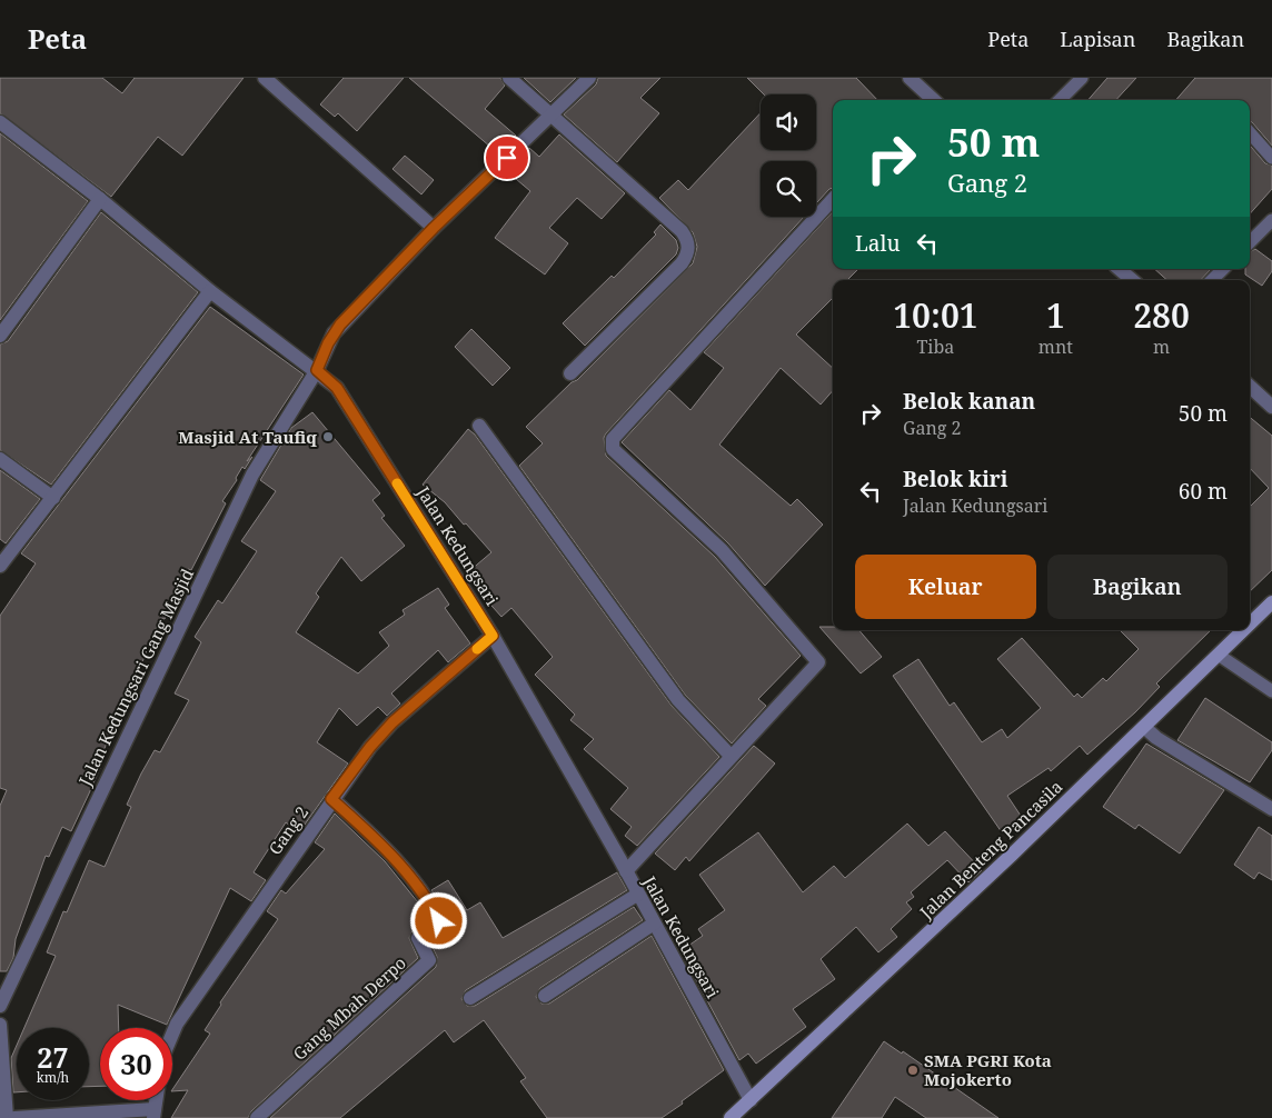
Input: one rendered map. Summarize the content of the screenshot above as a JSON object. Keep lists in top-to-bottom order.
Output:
{
  "streets": {
    "street": [
      "Jalan Kedungsari",
      "Jalan Kedungsari Gang Masjid",
      "Gang 2",
      "Jalan Benteng Pancasila",
      "Gang Mbah Derpo"
    ]
  },
  "crossings": [
    ["Jalan Kedungsari", "Jalan Kedungsari Gang Masjid"],
    ["Jalan Kedungsari", "Gang 2"],
    ["Jalan Kedungsari", "Jalan Benteng Pancasila"],
    ["Gang 2", "Gang Mbah Derpo"]
  ],
  "places": ["Masjid At Taufiq", "SMA PGRI Kota Mojokerto"],
  "page": {
    "header": "Peta",
    "nav": ["Peta", "Lapisan", "Bagikan"],
    "turn": ["50 m", "Gang 2"],
    "then": "Lalu",
    "eta": [
      "10:01",
      "Tiba",
      "1",
      "mnt",
      "280",
      "m"
    ],
    "list": [
      {
        "name": "Belok kanan",
        "note": "Gang 2",
        "value": "50 m"
      },
      {
        "name": "Belok kiri",
        "note": "Jalan Kedungsari",
        "value": "60 m"
      }
    ],
    "buttons": ["Keluar", "Bagikan"],
    "speed": "27 km/h",
    "limit": "30"
  }
}
